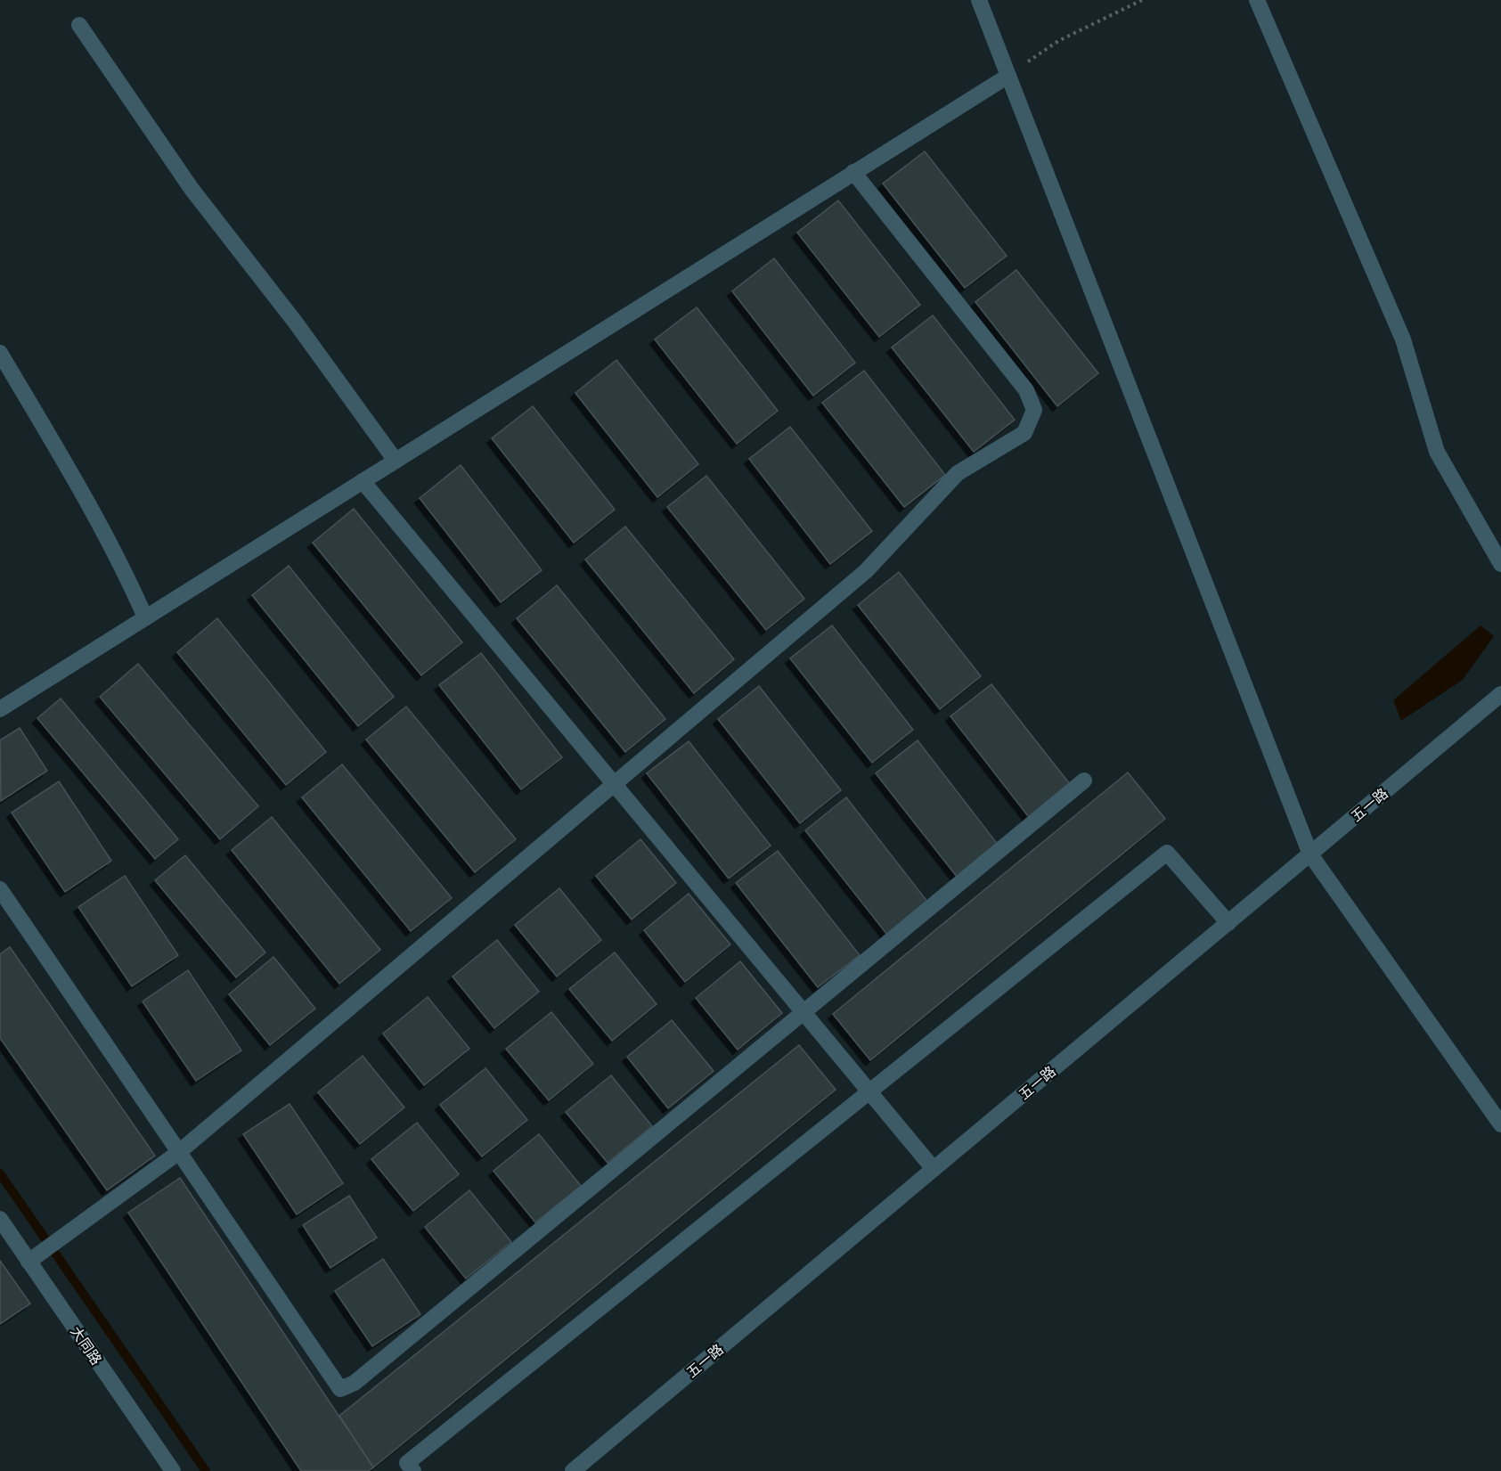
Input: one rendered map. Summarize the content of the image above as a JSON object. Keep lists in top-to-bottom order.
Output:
{
  "streets": {
    "street": ["五一路", "大同路"]
  }
}
